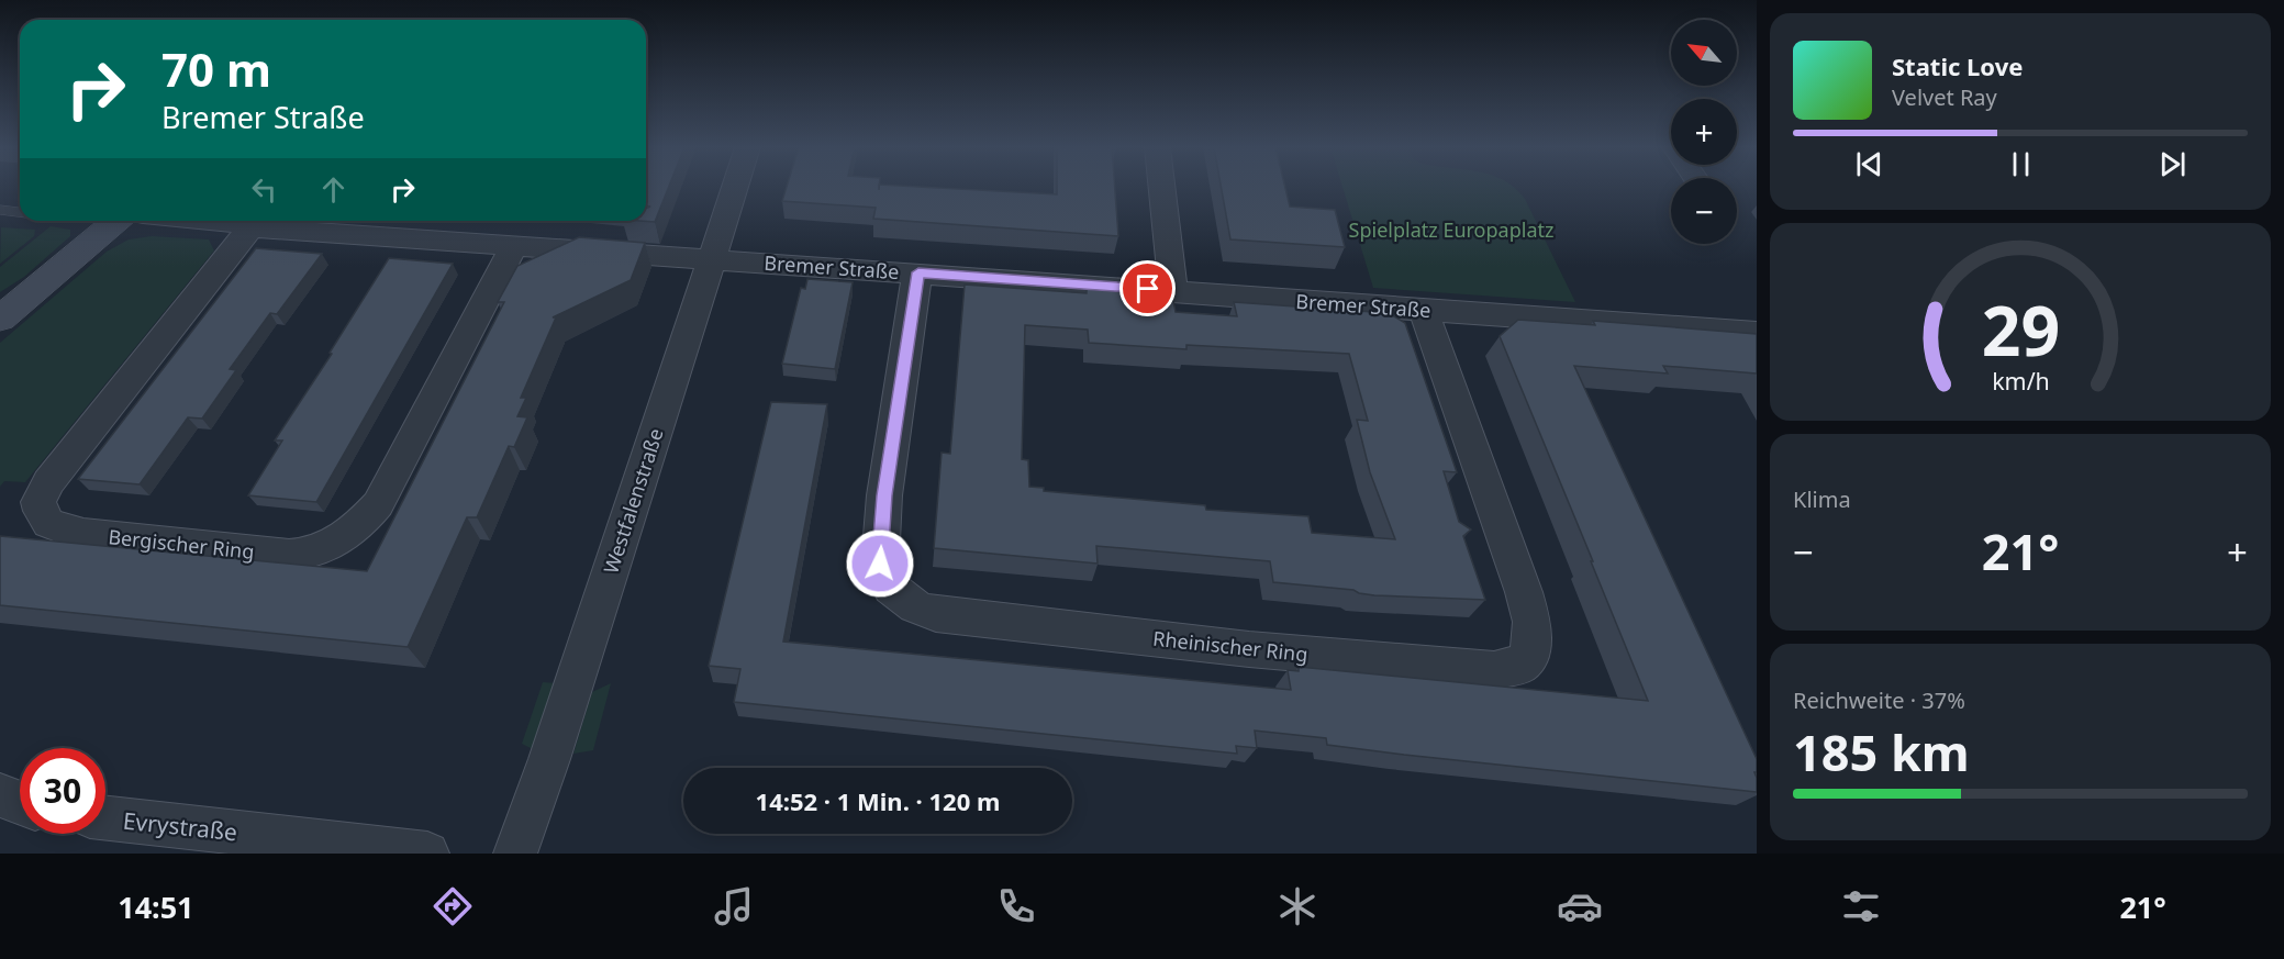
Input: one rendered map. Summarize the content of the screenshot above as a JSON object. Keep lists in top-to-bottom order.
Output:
{
  "streets": {
    "street": [
      "Bremer Straße",
      "Westfalenstraße",
      "Bergischer Ring",
      "Rheinischer Ring",
      "Evrystraße"
    ]
  },
  "crossings": [
    ["Bremer Straße", "Westfalenstraße"],
    ["Bremer Straße", "Bergischer Ring"],
    ["Bremer Straße", "Rheinischer Ring"]
  ],
  "parks": ["Spielplatz Europaplatz"],
  "north": "top left",
  "page": {
    "map_buttons": ["+", "−"],
    "turn": ["70 m", "Bremer Straße"],
    "song": ["Static Love", "Velvet Ray"],
    "tile": [
      "Klima",
      ["Reichweite · 37%", "185 km"]
    ],
    "heat": ["−", "21°", "+"],
    "limit": "30",
    "trip": "14:52 · 1 Min. · 120 m",
    "tabs": ["14:51", "21°"],
    "gauge": ["29", "km/h"]
  }
}
